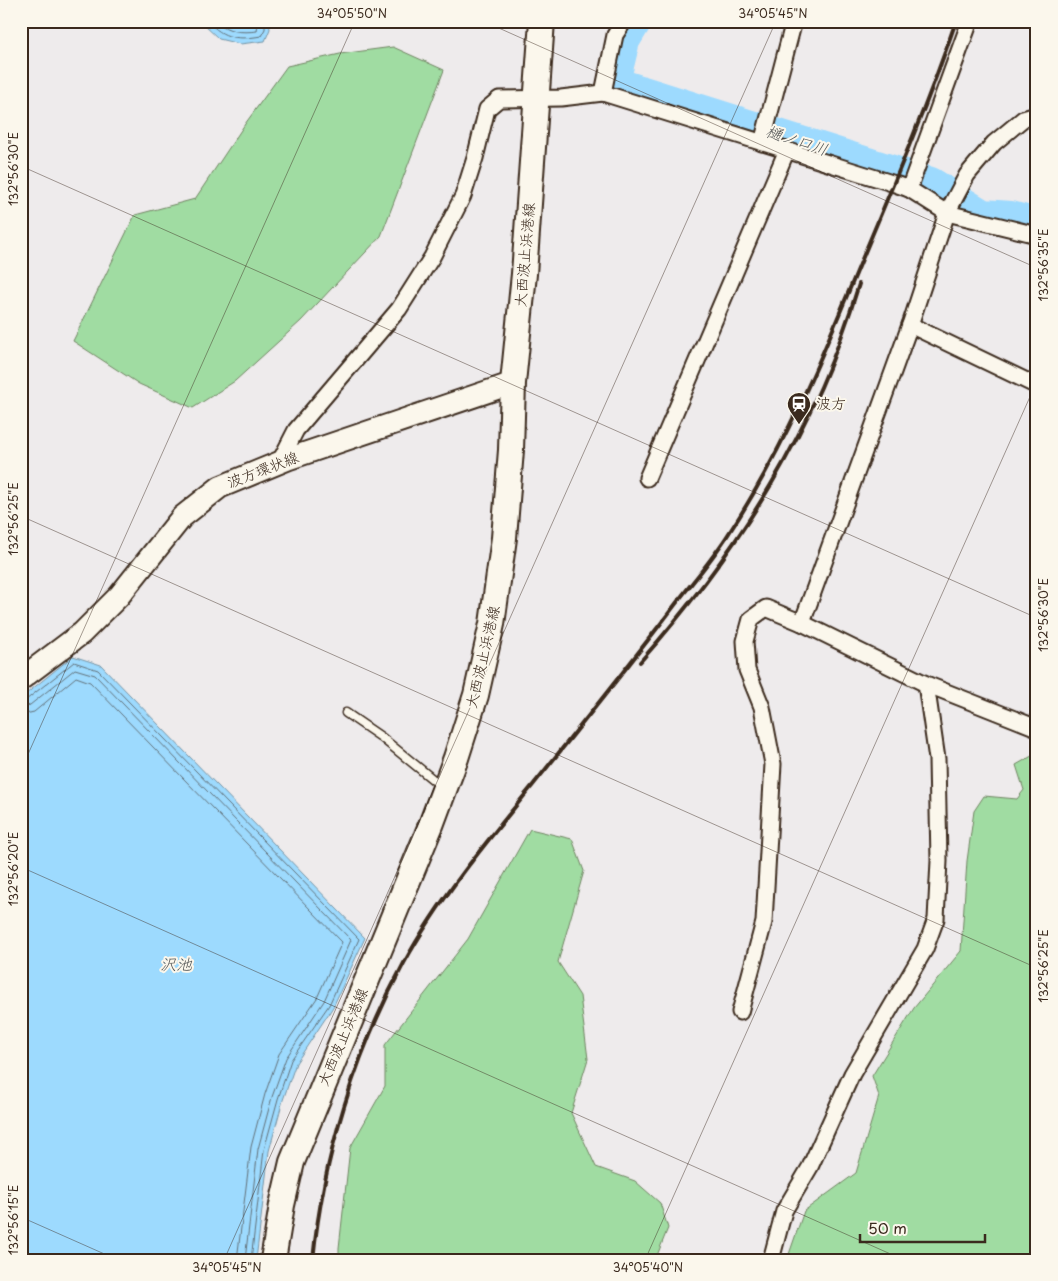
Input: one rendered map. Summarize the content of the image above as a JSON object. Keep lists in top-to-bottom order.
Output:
{
  "streets": {
    "main road": ["大西波止浜港線", "波方環状線"]
  },
  "crossings": [
    ["大西波止浜港線", "波方環状線"]
  ],
  "water": ["樋ノ口川", "沢池"],
  "places": {
    "station": ["波方"]
  },
  "scale_bar": "50 m",
  "coordinates": [
    "34°05'50\"N",
    "34°05'45\"N",
    "132°56'30\"E",
    "132°56'35\"E",
    "132°56'25\"E",
    "132°56'20\"E",
    "132°56'15\"E",
    "34°05'40\"N"
  ]
}
